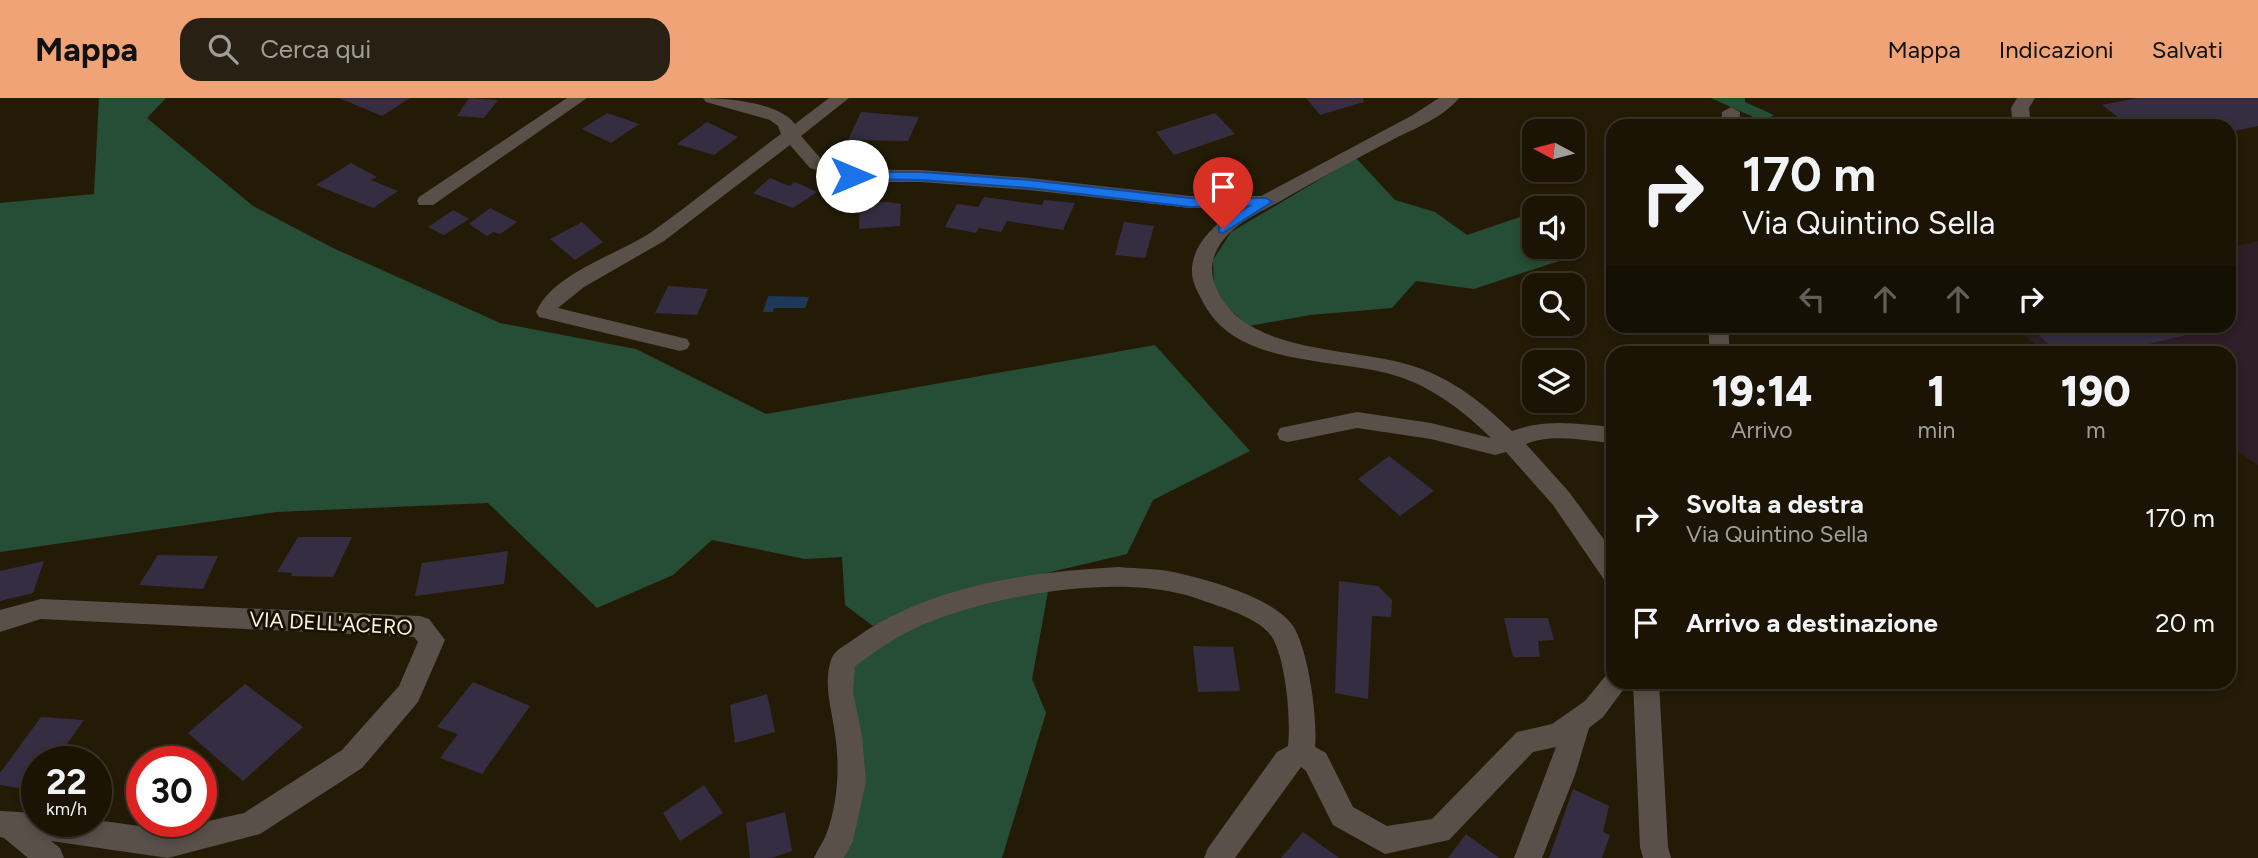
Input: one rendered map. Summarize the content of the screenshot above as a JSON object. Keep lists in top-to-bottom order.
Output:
{
  "streets": {
    "street": ["VIA DELL'ACERO"]
  },
  "north": "left",
  "page": {
    "header": "Mappa",
    "search": "Cerca qui",
    "nav": ["Mappa", "Indicazioni", "Salvati"],
    "turn": ["170 m", "Via Quintino Sella"],
    "eta": [
      "19:14",
      "Arrivo",
      "1",
      "min",
      "190",
      "m"
    ],
    "list": [
      {
        "name": "Svolta a destra",
        "note": "Via Quintino Sella",
        "value": "170 m"
      },
      {
        "name": "Arrivo a destinazione",
        "value": "20 m"
      }
    ],
    "speed": "22 km/h",
    "limit": "30"
  }
}
